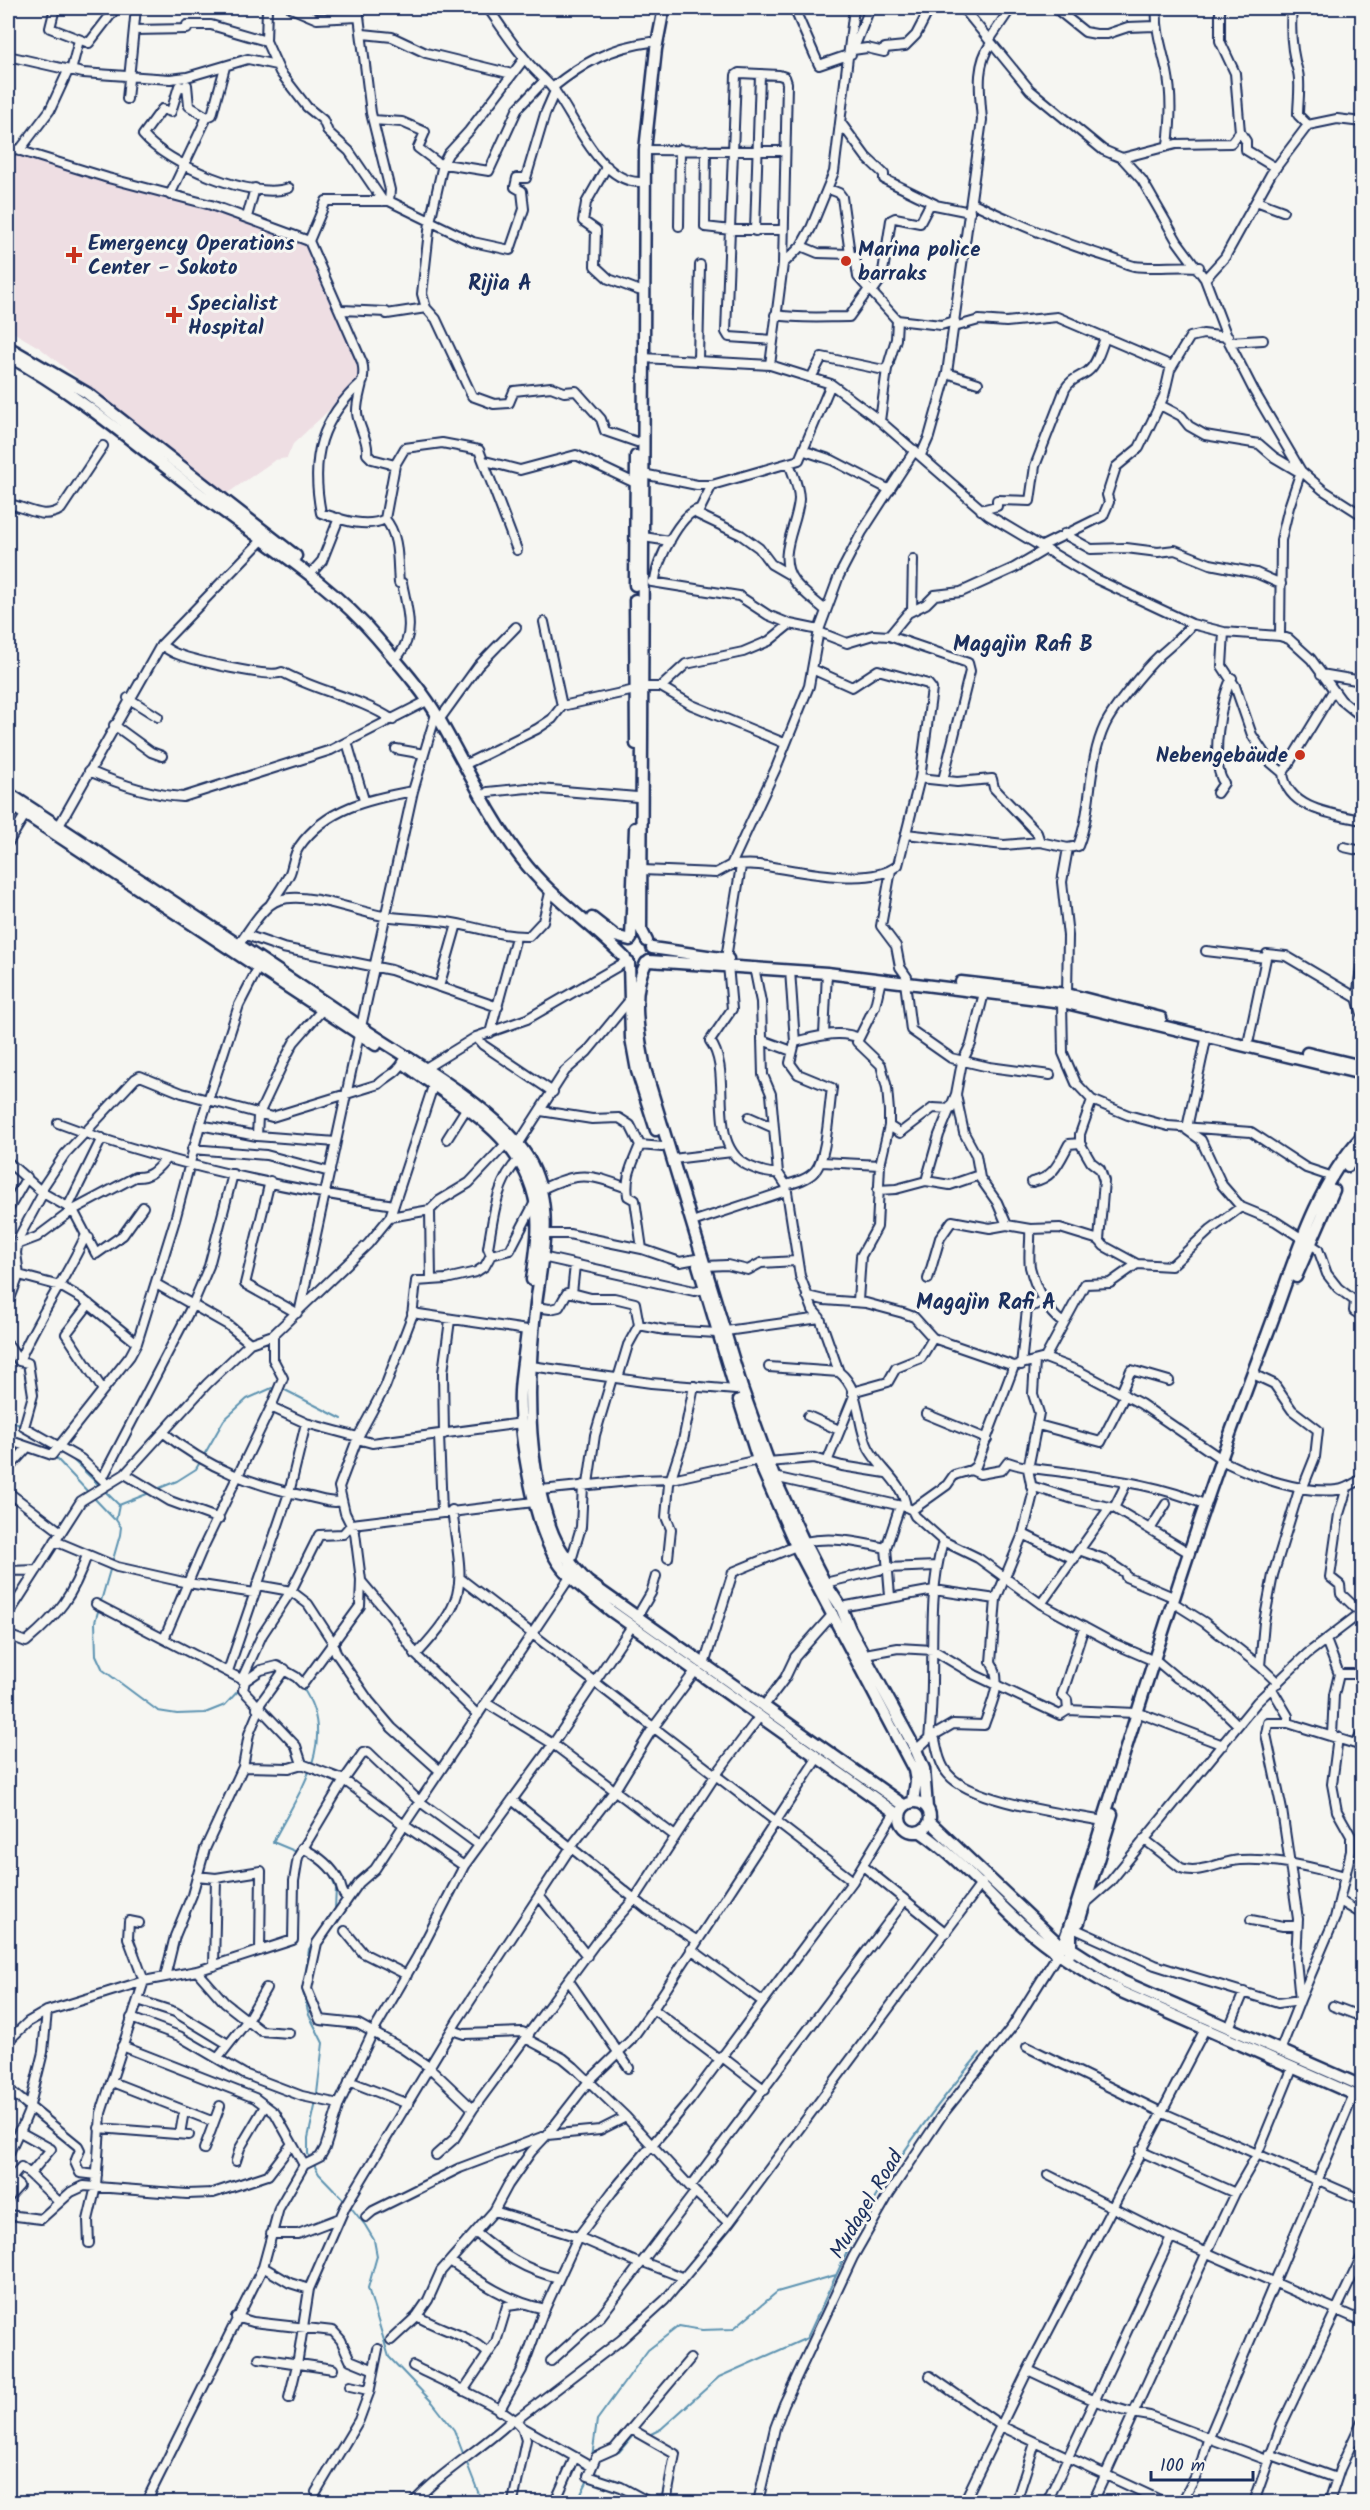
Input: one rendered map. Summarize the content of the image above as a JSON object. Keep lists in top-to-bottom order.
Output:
{
  "streets": {
    "street": ["Mudagel Road"]
  },
  "districts": ["Rijia A", "Magajin Rafi B", "Magajin Rafi A"],
  "places": {
    "health": ["Emergency Operations Center - Sokoto", "Specialist Hospital"],
    "other": ["Marina police barraks", "Nebengebäude"]
  },
  "scale_bar": "100 m"
}
